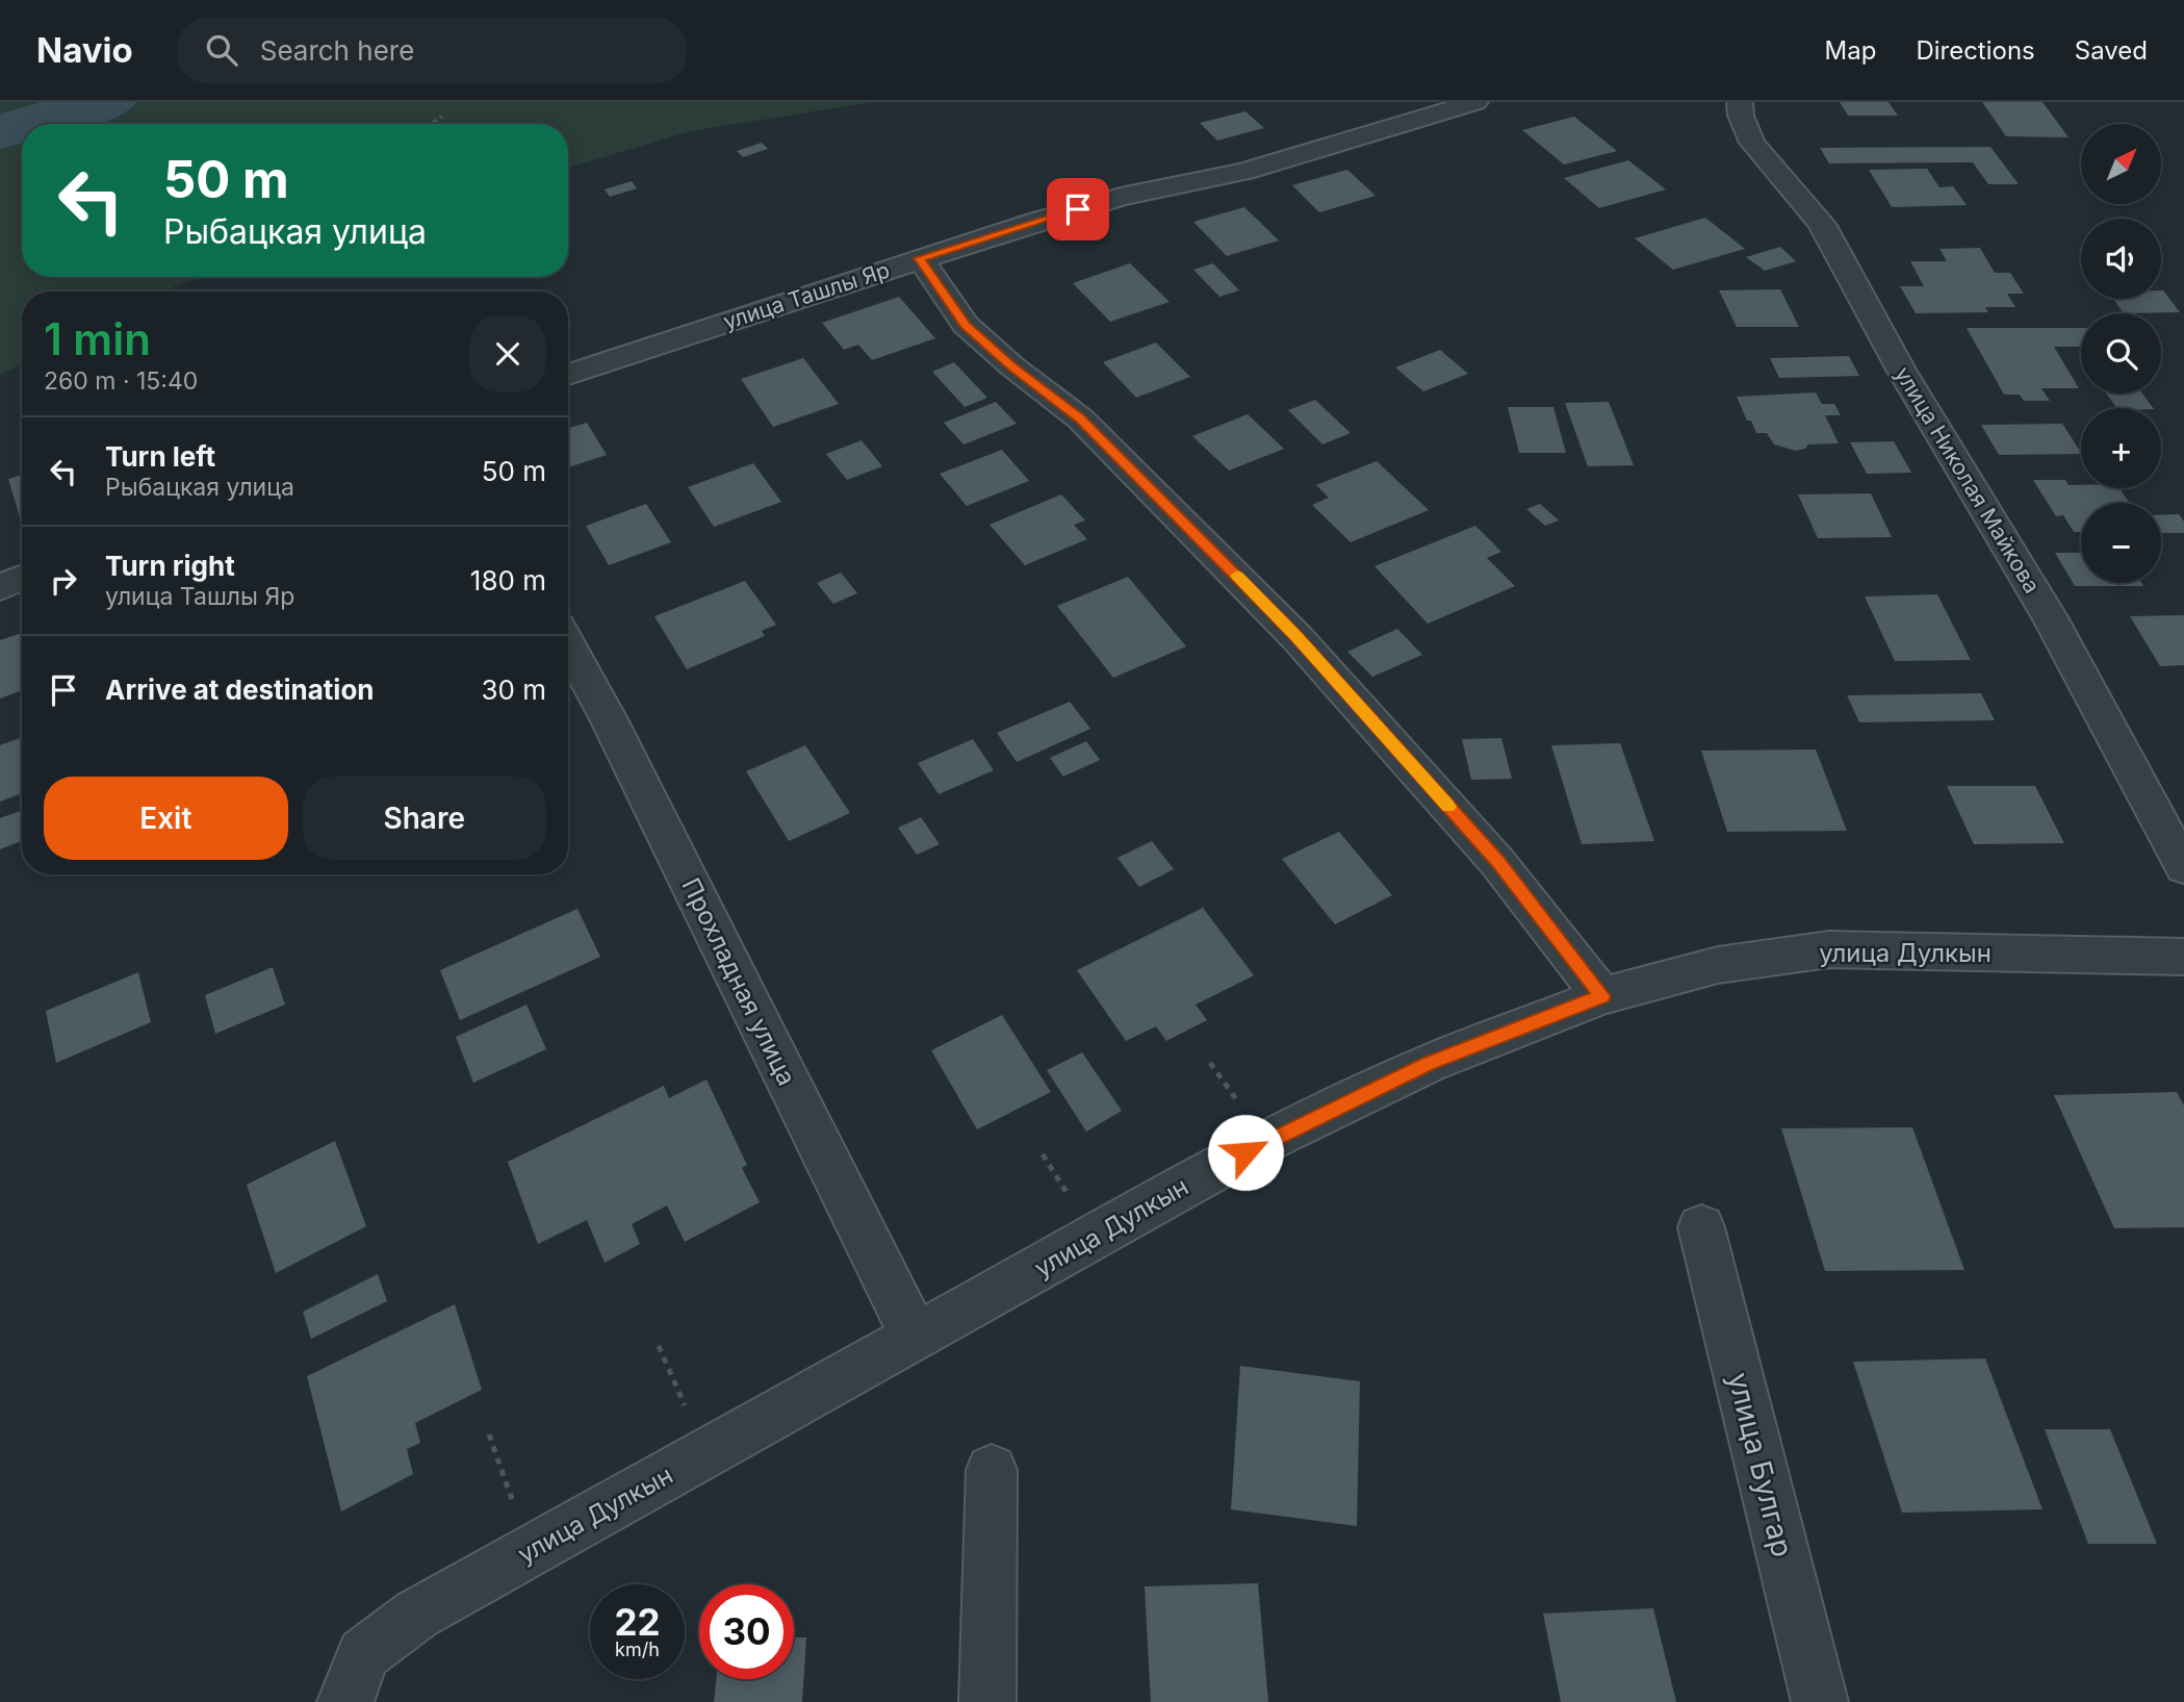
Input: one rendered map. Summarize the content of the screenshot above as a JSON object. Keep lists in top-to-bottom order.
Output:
{
  "streets": {
    "street": [
      "улица Ташлы Яр",
      "улица Николая Майкова",
      "улица Дулкын",
      "Прохладная улица",
      "улица Булгар"
    ]
  },
  "crossings": [
    ["улица Дулкын", "Прохладная улица"]
  ],
  "north": "top right",
  "page": {
    "header": "Navio",
    "search": "Search here",
    "nav": ["Map", "Directions", "Saved"],
    "map_buttons": ["+", "−"],
    "turn": ["50 m", "Рыбацкая улица"],
    "heading": ["1 min", "260 m · 15:40"],
    "list": [
      {
        "name": "Turn left",
        "note": "Рыбацкая улица",
        "value": "50 m"
      },
      {
        "name": "Turn right",
        "note": "улица Ташлы Яр",
        "value": "180 m"
      },
      {
        "name": "Arrive at destination",
        "value": "30 m"
      }
    ],
    "buttons": ["Exit", "Share"],
    "speed": "22 km/h",
    "limit": "30"
  }
}
